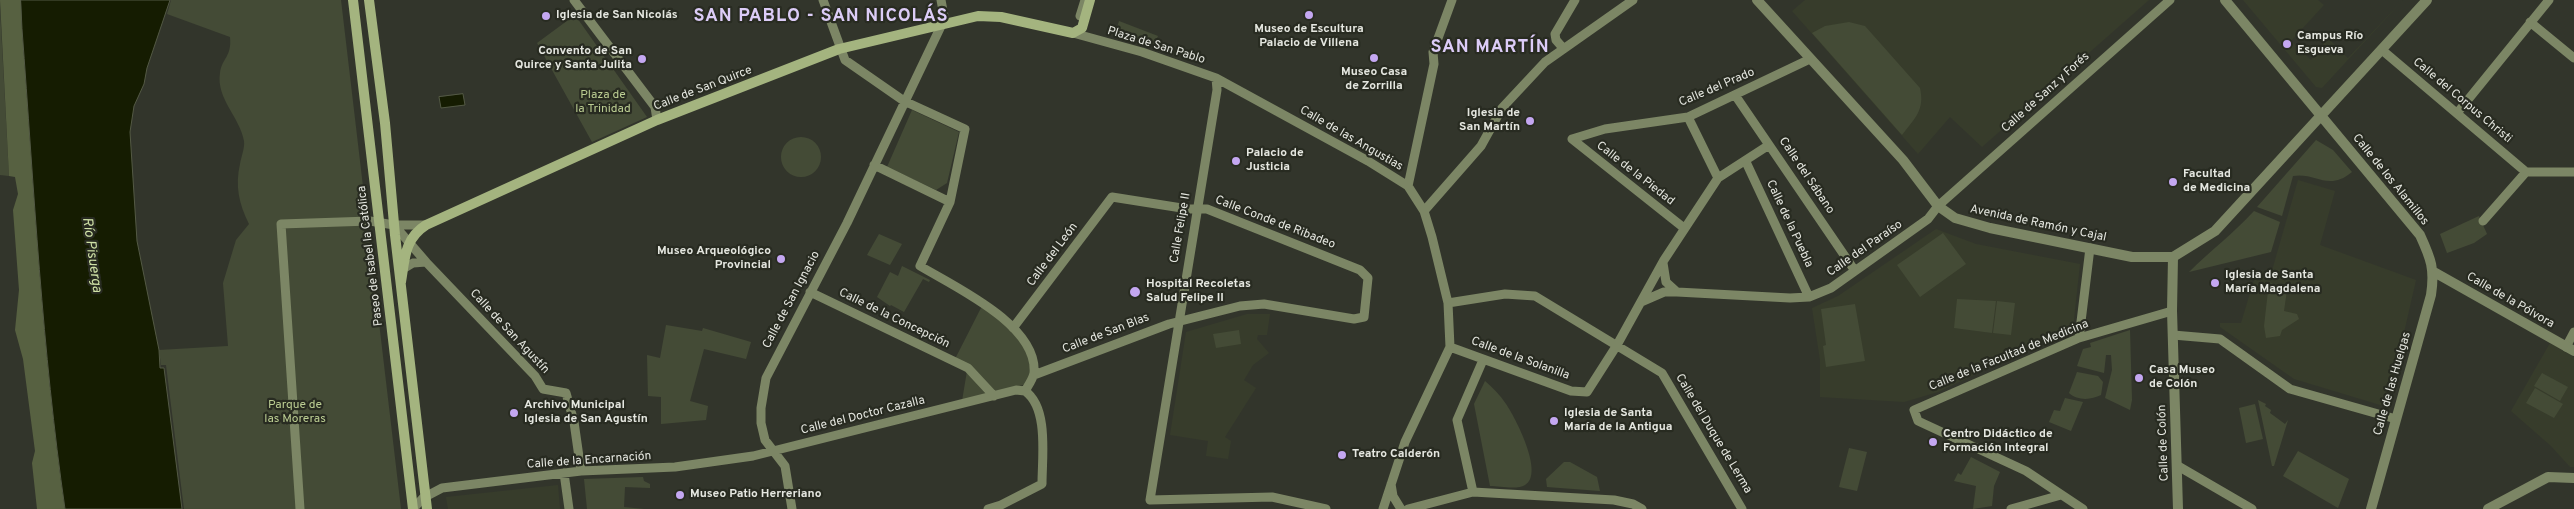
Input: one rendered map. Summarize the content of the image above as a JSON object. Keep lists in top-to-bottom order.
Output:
{
  "streets": {
    "main road": ["Plaza de San Pablo", "Calle de San Quirce", "Paseo de Isabel la Católica"],
    "street": [
      "Calle del Prado",
      "Calle de Sanz y Forés",
      "Calle del Corpus Christi",
      "Calle de las Angustias",
      "Calle de la Piedad",
      "Calle del Sábano",
      "Calle de los Alamillos",
      "Calle Conde de Ribadeo",
      "Calle de la Puebla",
      "Avenida de Ramón y Cajal",
      "Calle Felipe II",
      "Calle del Paraíso",
      "Calle del León",
      "Calle de San Ignacio",
      "Calle de la Pólvora",
      "Calle de la Concepción",
      "Calle de San Agustín",
      "Calle de San Blas",
      "Calle de la Facultad de Medicina",
      "Calle de la Solanilla",
      "Calle de las Huelgas",
      "Calle del Doctor Cazalla",
      "Calle del Duque de Lerma",
      "Calle de Colón",
      "Calle de la Encarnación"
    ]
  },
  "crossings": [
    ["Plaza de San Pablo", "Calle de San Quirce"],
    ["Plaza de San Pablo", "Calle de las Angustias"],
    ["Plaza de San Pablo", "Calle Felipe II"],
    ["Calle del Prado", "Calle de la Piedad"],
    ["Calle del Prado", "Calle del Sábano"],
    ["Calle del Prado", "Avenida de Ramón y Cajal"],
    ["Calle de San Quirce", "Paseo de Isabel la Católica"],
    ["Calle de San Quirce", "Calle de San Agustín"],
    ["Calle de Sanz y Forés", "Avenida de Ramón y Cajal"],
    ["Calle de Sanz y Forés", "Calle del Paraíso"],
    ["Calle de las Angustias", "Calle Felipe II"],
    ["Calle de las Angustias", "Calle de la Solanilla"],
    ["Calle del Sábano", "Calle del Paraíso"],
    ["Calle de los Alamillos", "Calle de la Pólvora"],
    ["Calle de los Alamillos", "Calle de las Huelgas"],
    ["Calle Conde de Ribadeo", "Calle Felipe II"],
    ["Calle Conde de Ribadeo", "Calle del León"],
    ["Calle Conde de Ribadeo", "Calle de San Blas"],
    ["Calle de la Puebla", "Calle del Paraíso"],
    ["Avenida de Ramón y Cajal", "Calle del Paraíso"],
    ["Avenida de Ramón y Cajal", "Calle de Colón"],
    ["Calle Felipe II", "Calle de San Blas"],
    ["Paseo de Isabel la Católica", "Calle de la Encarnación"],
    ["Calle de San Ignacio", "Calle de la Concepción"],
    ["Calle de San Ignacio", "Calle del Doctor Cazalla"],
    ["Calle de San Ignacio", "Calle de la Encarnación"],
    ["Calle de la Pólvora", "Calle de las Huelgas"],
    ["Calle de la Concepción", "Calle del Doctor Cazalla"],
    ["Calle de San Agustín", "Calle de la Encarnación"],
    ["Calle de la Facultad de Medicina", "Calle de Colón"],
    ["Calle de la Solanilla", "Calle del Duque de Lerma"],
    ["Calle del Doctor Cazalla", "Calle de la Encarnación"]
  ],
  "districts": ["SAN PABLO - SAN NICOLÁS", "SAN MARTÍN"],
  "water": ["Río Pisuerga"],
  "parks": ["Plaza de la Trinidad", "Parque de las Moreras"],
  "places": [
    "Museo de Escultura Palacio de Villena",
    "Iglesia de San Nicolás",
    "Campus Río Esgueva",
    "Museo Casa de Zorrilla",
    "Convento de San Quirce y Santa Julita",
    "Iglesia de San Martín",
    "Palacio de Justicia",
    "Facultad de Medicina",
    "Museo Arqueológico Provincial",
    "Iglesia de Santa María Magdalena",
    "Hospital Recoletas Salud Felipe II",
    "Casa Museo de Colón",
    "Archivo Municipal Iglesia de San Agustín",
    "Iglesia de Santa María de la Antigua",
    "Centro Didáctico de Formación Integral",
    "Teatro Calderón",
    "Museo Patio Herreriano"
  ]
}
